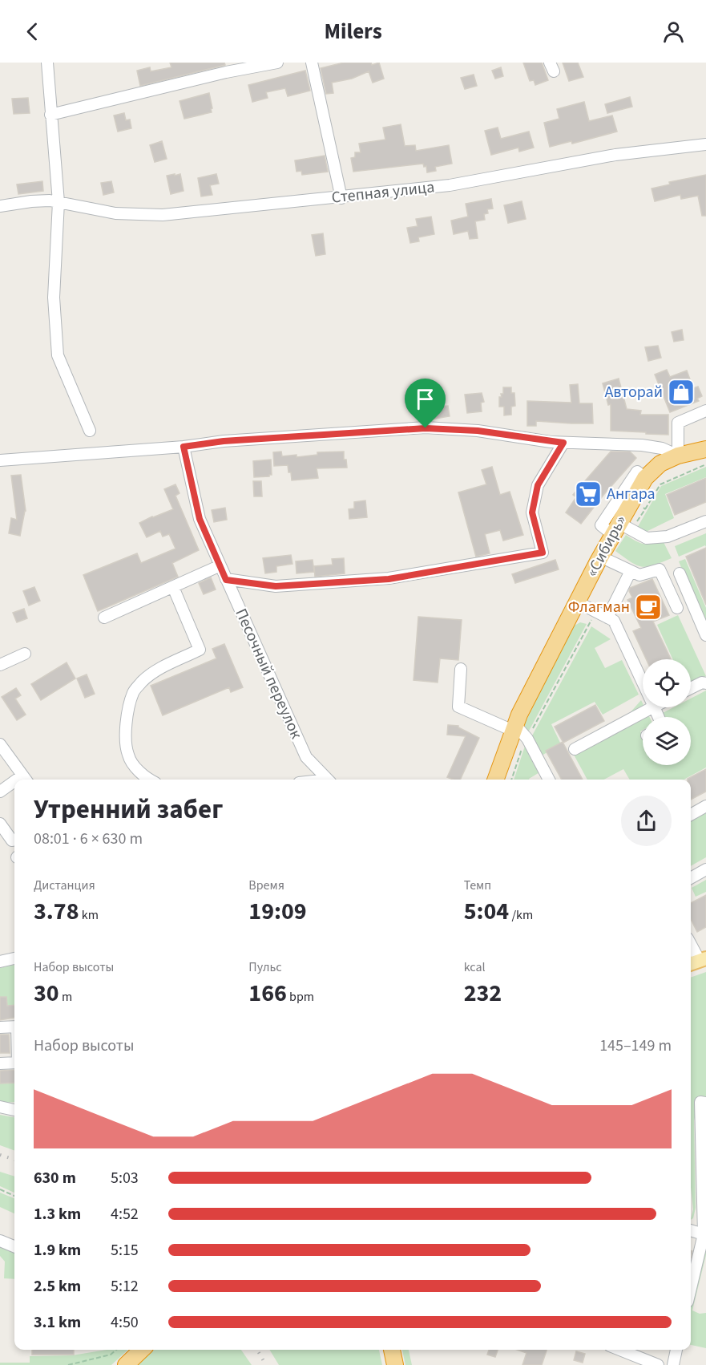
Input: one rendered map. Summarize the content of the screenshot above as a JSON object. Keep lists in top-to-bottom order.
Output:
{
  "streets": {
    "highway": ["«Сибирь»"],
    "street": ["Степная улица", "Песочный переулок"]
  },
  "places": {
    "shop": ["Авторай"],
    "supermarket": ["Ангара"],
    "cafe": ["Флагман"]
  },
  "page": {
    "header": "Milers",
    "heading": ["Утренний забег", "08:01 · 6 × 630 m"],
    "stats": [
      ["Дистанция", "3.78 km"],
      ["Время", "19:09"],
      ["Темп", "5:04 /km"],
      ["Набор высоты", "30 m"],
      ["Пульс", "166 bpm"],
      ["kcal", "232"]
    ],
    "chart": ["Набор высоты", "145–149 m"],
    "list": [
      {
        "name": "630 m",
        "note": "5:03"
      },
      {
        "name": "1.3 km",
        "note": "4:52"
      },
      {
        "name": "1.9 km",
        "note": "5:15"
      },
      {
        "name": "2.5 km",
        "note": "5:12"
      },
      {
        "name": "3.1 km",
        "note": "4:50"
      }
    ]
  }
}
